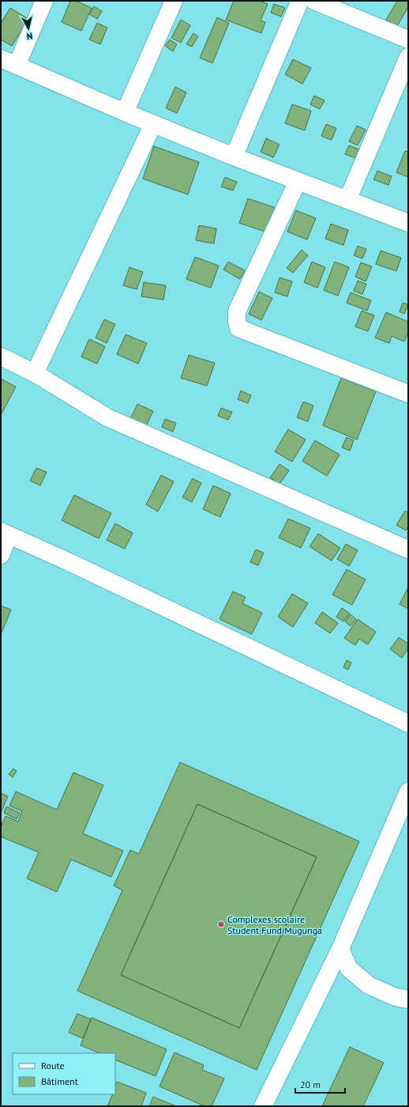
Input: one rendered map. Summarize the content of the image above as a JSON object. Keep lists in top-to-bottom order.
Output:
{
  "places": ["Complexes scolaire Student Fund Mugunga"],
  "legend": ["Route", "Bâtiment"],
  "scale_bar": "20 m",
  "north": "bottom"
}
